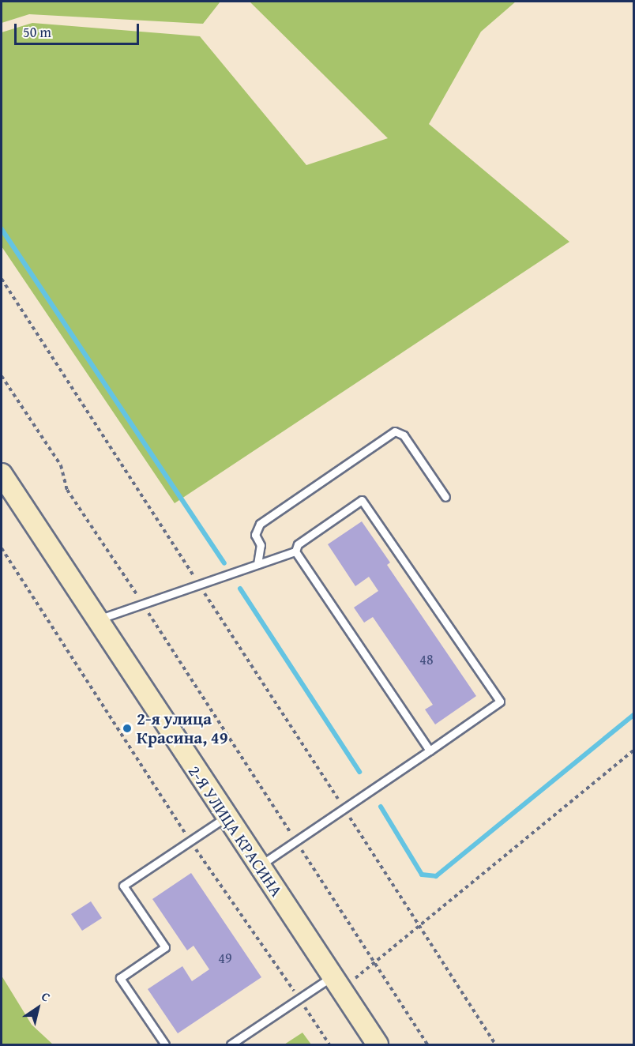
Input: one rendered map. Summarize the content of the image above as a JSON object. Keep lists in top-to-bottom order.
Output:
{
  "streets": {
    "main road": ["2-Я УЛИЦА КРАСИНА"]
  },
  "places": ["2-я улица Красина, 49"],
  "house_numbers": ["48", "49"],
  "scale_bar": "50 m",
  "north": "top right"
}
